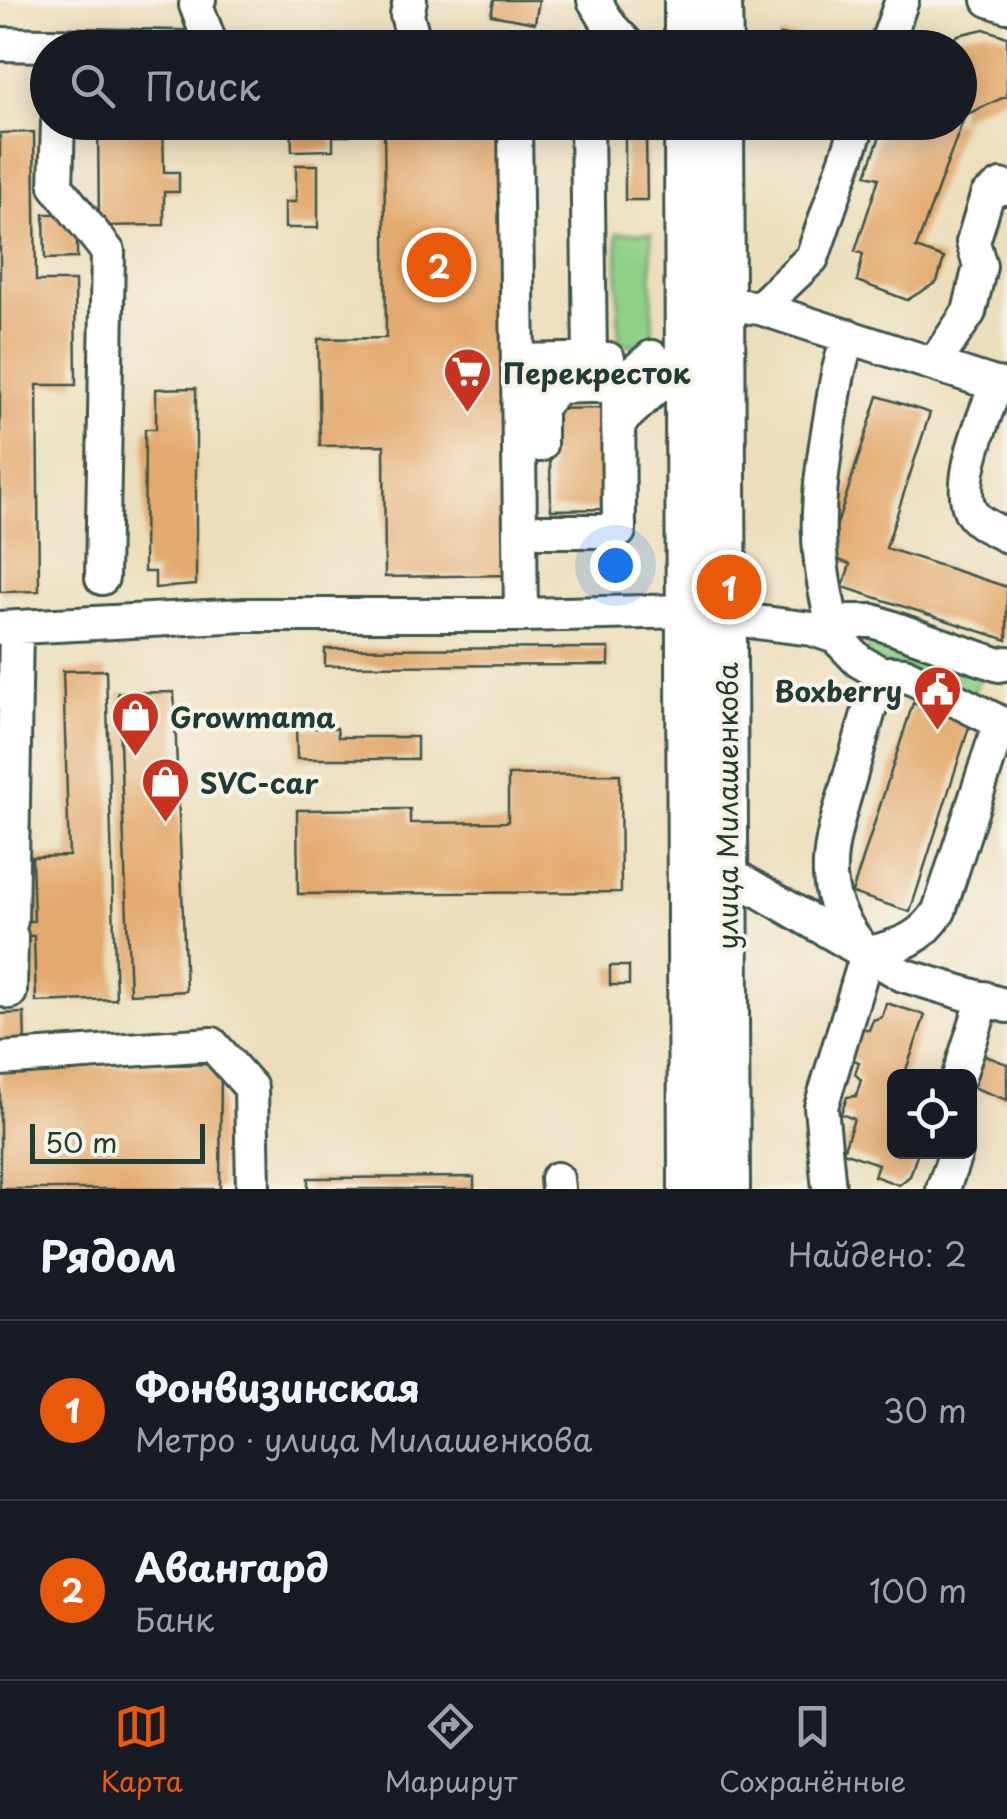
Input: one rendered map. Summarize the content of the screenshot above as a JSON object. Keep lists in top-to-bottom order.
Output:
{
  "streets": {
    "main road": ["улица Милашенкова"]
  },
  "places": {
    "supermarket": ["Перекресток"],
    "public building": ["Boxberry"],
    "shop": ["Growmama", "SVC-car"]
  },
  "scale_bar": "50 m",
  "page": {
    "search": "Поиск",
    "pins": ["2", "1"],
    "scale": "50 m",
    "heading": ["Рядом", "Найдено: 2"],
    "list": [
      {
        "mark": "1",
        "name": "Фонвизинская",
        "note": "Метро · улица Милашенкова",
        "value": "30 m"
      },
      {
        "mark": "2",
        "name": "Авангард",
        "note": "Банк",
        "value": "100 m"
      }
    ],
    "nav": ["Карта", "Маршрут", "Сохранённые"]
  }
}
